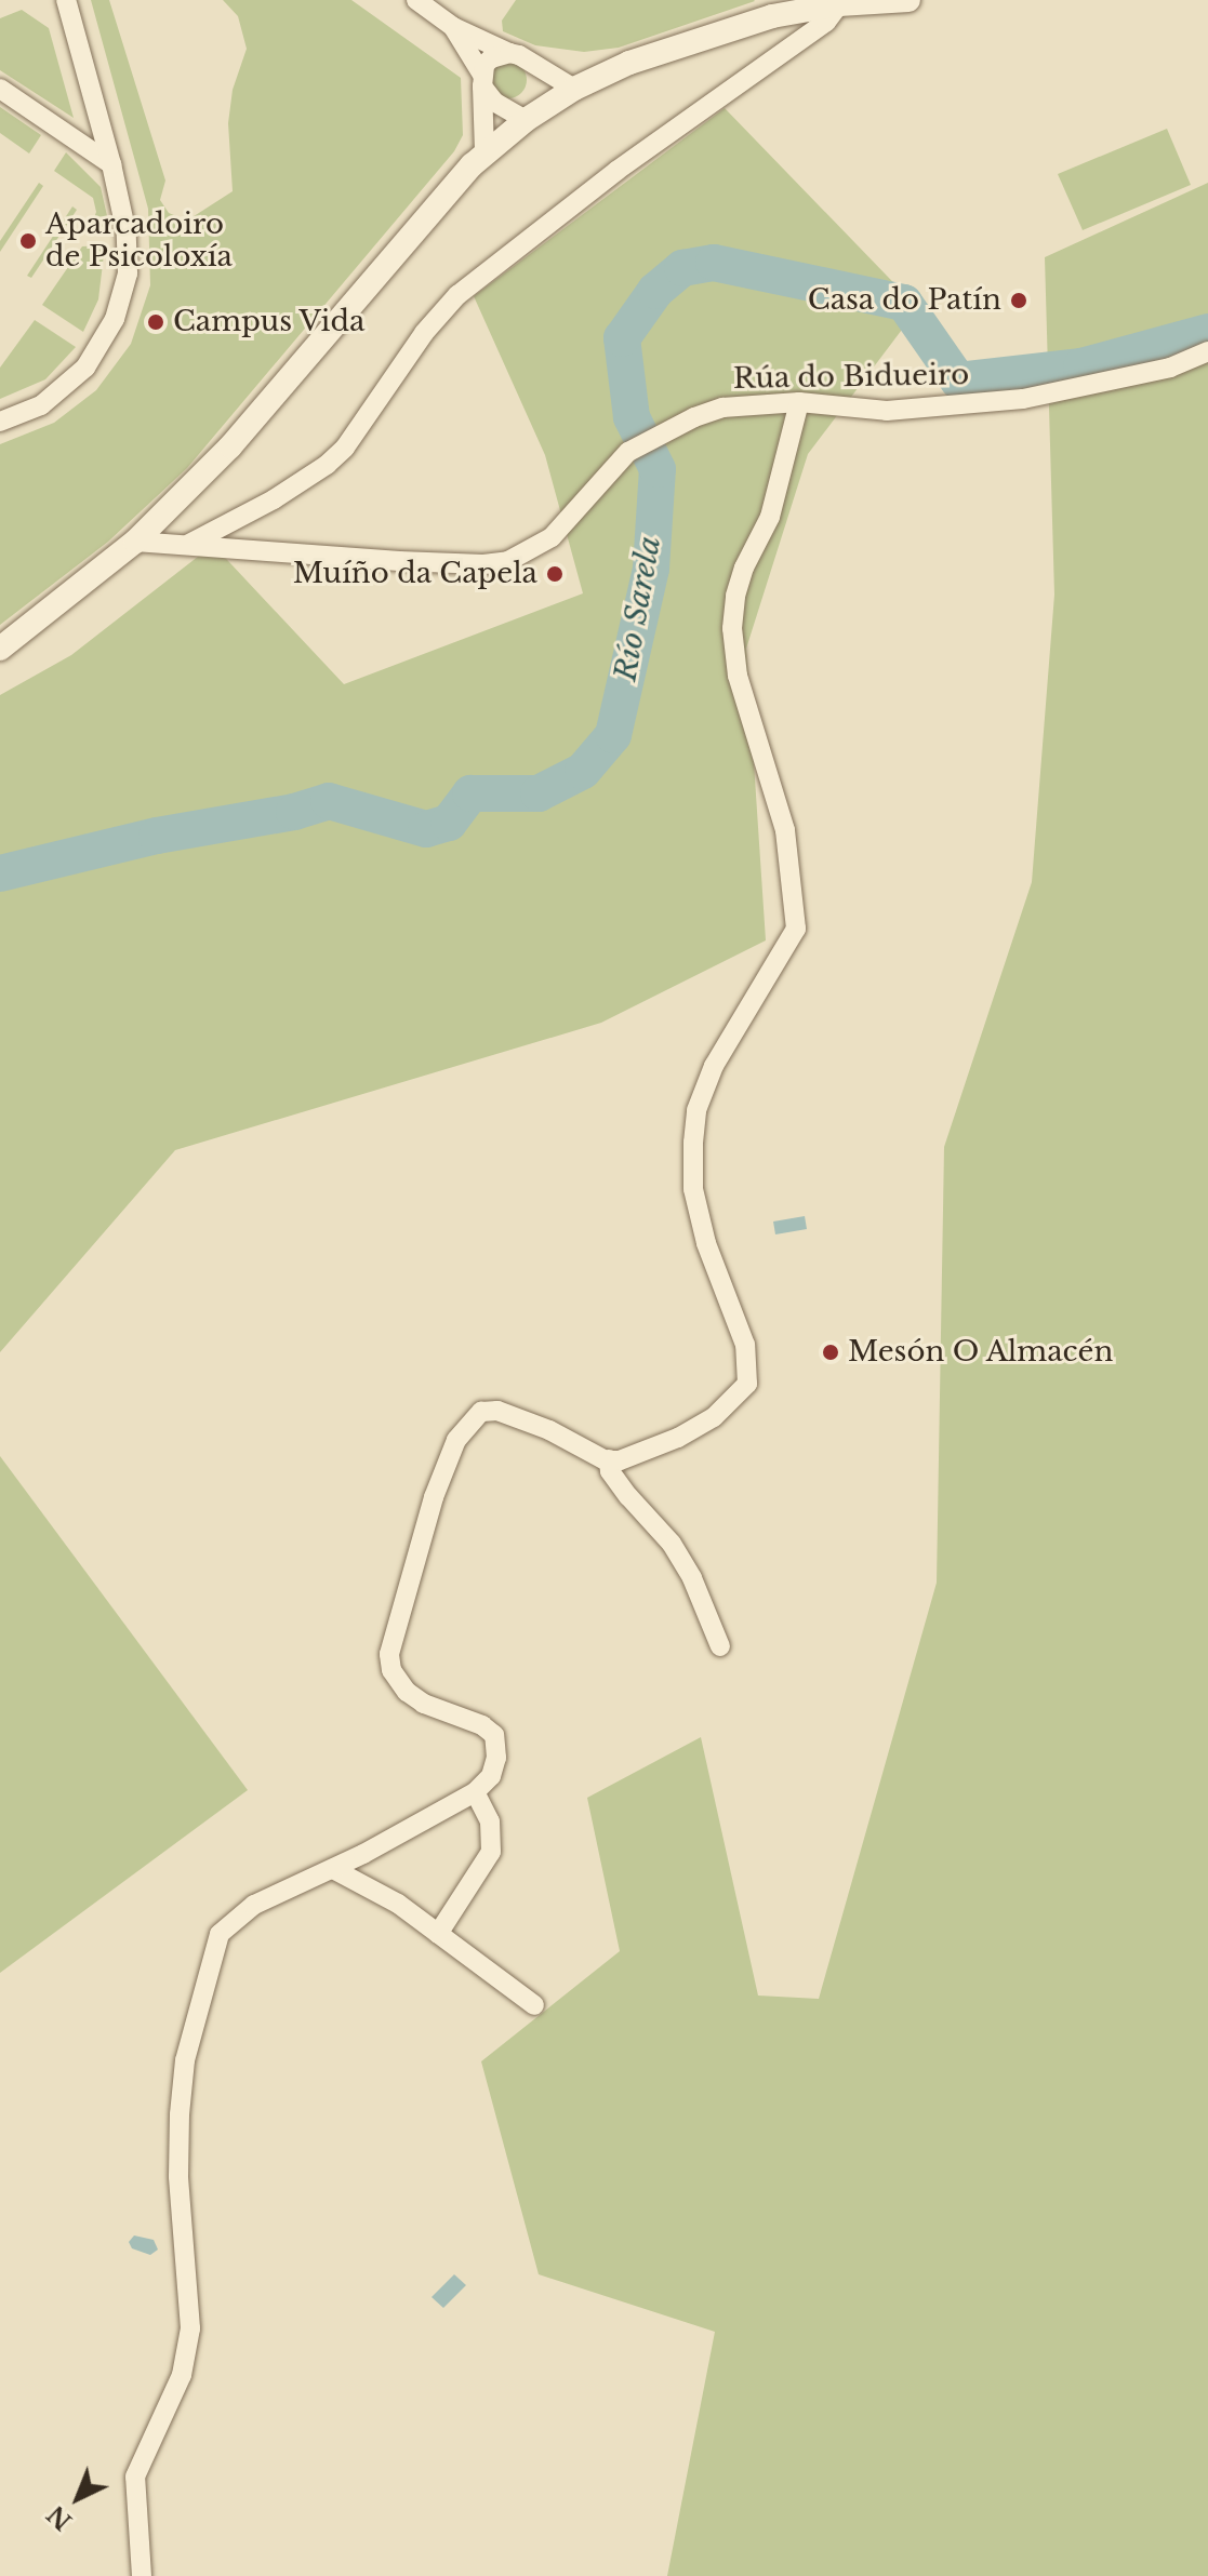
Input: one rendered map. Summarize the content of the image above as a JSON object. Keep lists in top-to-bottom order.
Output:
{
  "streets": {
    "street": ["Rúa do Bidueiro"]
  },
  "water": ["Río Sarela"],
  "places": [
    "Aparcadoiro de Psicoloxía",
    "Casa do Patín",
    "Campus Vida",
    "Muíño da Capela",
    "Mesón O Almacén"
  ],
  "north": "bottom left"
}
